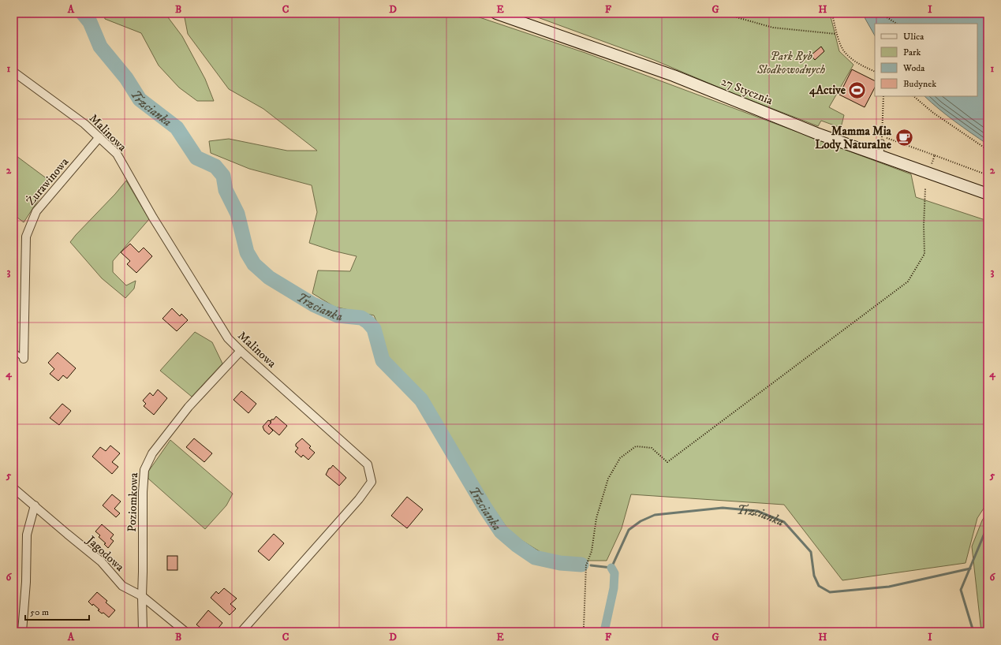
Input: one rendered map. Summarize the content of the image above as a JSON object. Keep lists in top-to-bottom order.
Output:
{
  "streets": {
    "main road": ["27 Stycznia"],
    "street": [
      "Malinowa",
      "Żurawinowa",
      "Poziomkowa",
      "Jagodowa"
    ]
  },
  "crossings": [
    ["Malinowa", "Żurawinowa"],
    ["Malinowa", "Poziomkowa"],
    ["Poziomkowa", "Jagodowa"]
  ],
  "water": ["Trzcianka"],
  "parks": ["Park Ryb Słodkowodnych"],
  "places": {
    "sports": ["4Active"],
    "cafe": ["Mamma Mia Lody Naturalne"]
  },
  "legend": [
    "Ulica",
    "Park",
    "Woda",
    "Budynek"
  ],
  "scale_bar": "50 m",
  "grid": {
    "columns": [
      "A",
      "B",
      "C",
      "D",
      "E",
      "F",
      "G",
      "H",
      "I"
    ],
    "rows": [
      "1",
      "2",
      "3",
      "4",
      "5",
      "6"
    ]
  }
}
